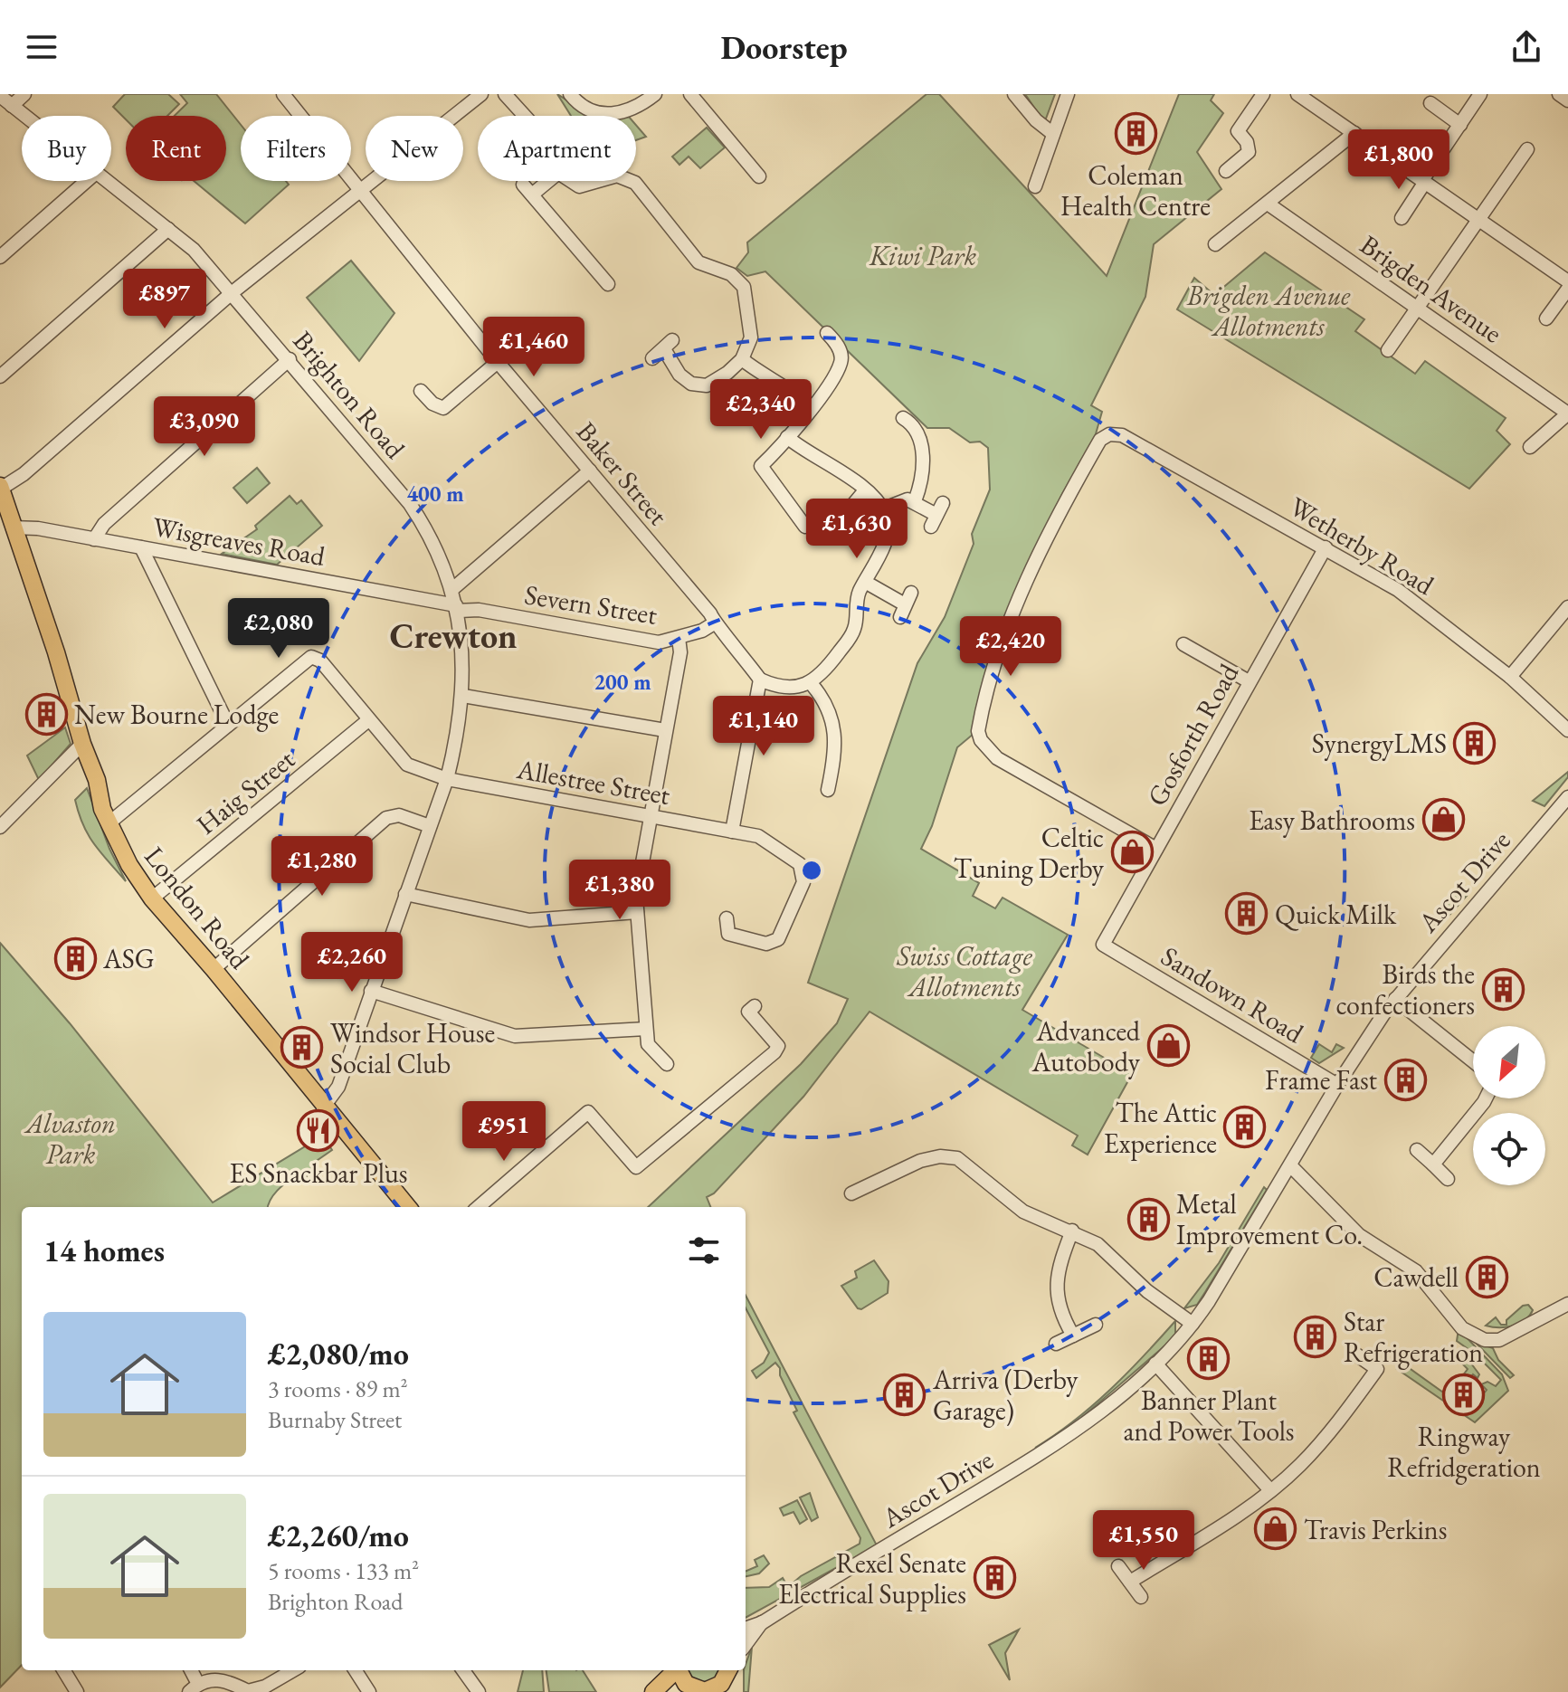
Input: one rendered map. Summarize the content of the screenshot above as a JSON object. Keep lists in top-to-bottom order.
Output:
{
  "streets": {
    "main road": ["London Road"],
    "street": [
      "Brigden Avenue",
      "Brighton Road",
      "Baker Street",
      "Wisgreaves Road",
      "Wetherby Road",
      "Severn Street",
      "Gosforth Road",
      "Allestree Street",
      "Haig Street",
      "Ascot Drive",
      "Sandown Road"
    ]
  },
  "crossings": [
    ["Brighton Road", "Wisgreaves Road"],
    ["Brighton Road", "Severn Street"],
    ["Brighton Road", "Allestree Street"],
    ["Brighton Road", "London Road"],
    ["Baker Street", "Severn Street"],
    ["Wisgreaves Road", "Severn Street"],
    ["Wisgreaves Road", "London Road"],
    ["Wetherby Road", "Gosforth Road"],
    ["Gosforth Road", "Sandown Road"],
    ["Allestree Street", "Haig Street"],
    ["Haig Street", "London Road"],
    ["Ascot Drive", "Sandown Road"]
  ],
  "districts": ["Crewton"],
  "parks": [
    "Kiwi Park",
    "Brigden Avenue Allotments",
    "Swiss Cottage Allotments",
    "Alvaston Park"
  ],
  "places": {
    "building": [
      "Coleman Health Centre",
      "New Bourne Lodge",
      "SynergyLMS",
      "Quick Milk",
      "ASG",
      "Birds the confectioners",
      "Windsor House Social Club",
      "Frame Fast",
      "The Attic Experience",
      "Metal Improvement Co.",
      "Cawdell",
      "Star Refrigeration",
      "Banner Plant and Power Tools",
      "Arriva (Derby Garage)",
      "Ringway Refridgeration",
      "Rexel Senate Electrical Supplies"
    ],
    "shop": [
      "Easy Bathrooms",
      "Celtic Tuning Derby",
      "Advanced Autobody",
      "Travis Perkins"
    ],
    "restaurant": ["ES Snackbar Plus"]
  },
  "north": "bottom left",
  "page": {
    "header": "Doorstep",
    "chip": [
      "Buy",
      "Rent",
      "Filters",
      "New",
      "Apartment"
    ],
    "price": [
      "£1,800",
      "£897",
      "£1,460",
      "£2,340",
      "£3,090",
      "£1,630",
      "£2,080",
      "£2,420",
      "£1,140",
      "£1,280",
      "£1,380",
      "£2,260",
      "£951",
      "£1,550"
    ],
    "heading": "14 homes",
    "list": [
      {
        "name": "£2,080/mo",
        "note": "3 rooms · 89 m² · Burnaby Street"
      },
      {
        "name": "£2,260/mo",
        "note": "5 rooms · 133 m² · Brighton Road"
      }
    ]
  },
  "rings": ["400 m", "200 m"]
}
